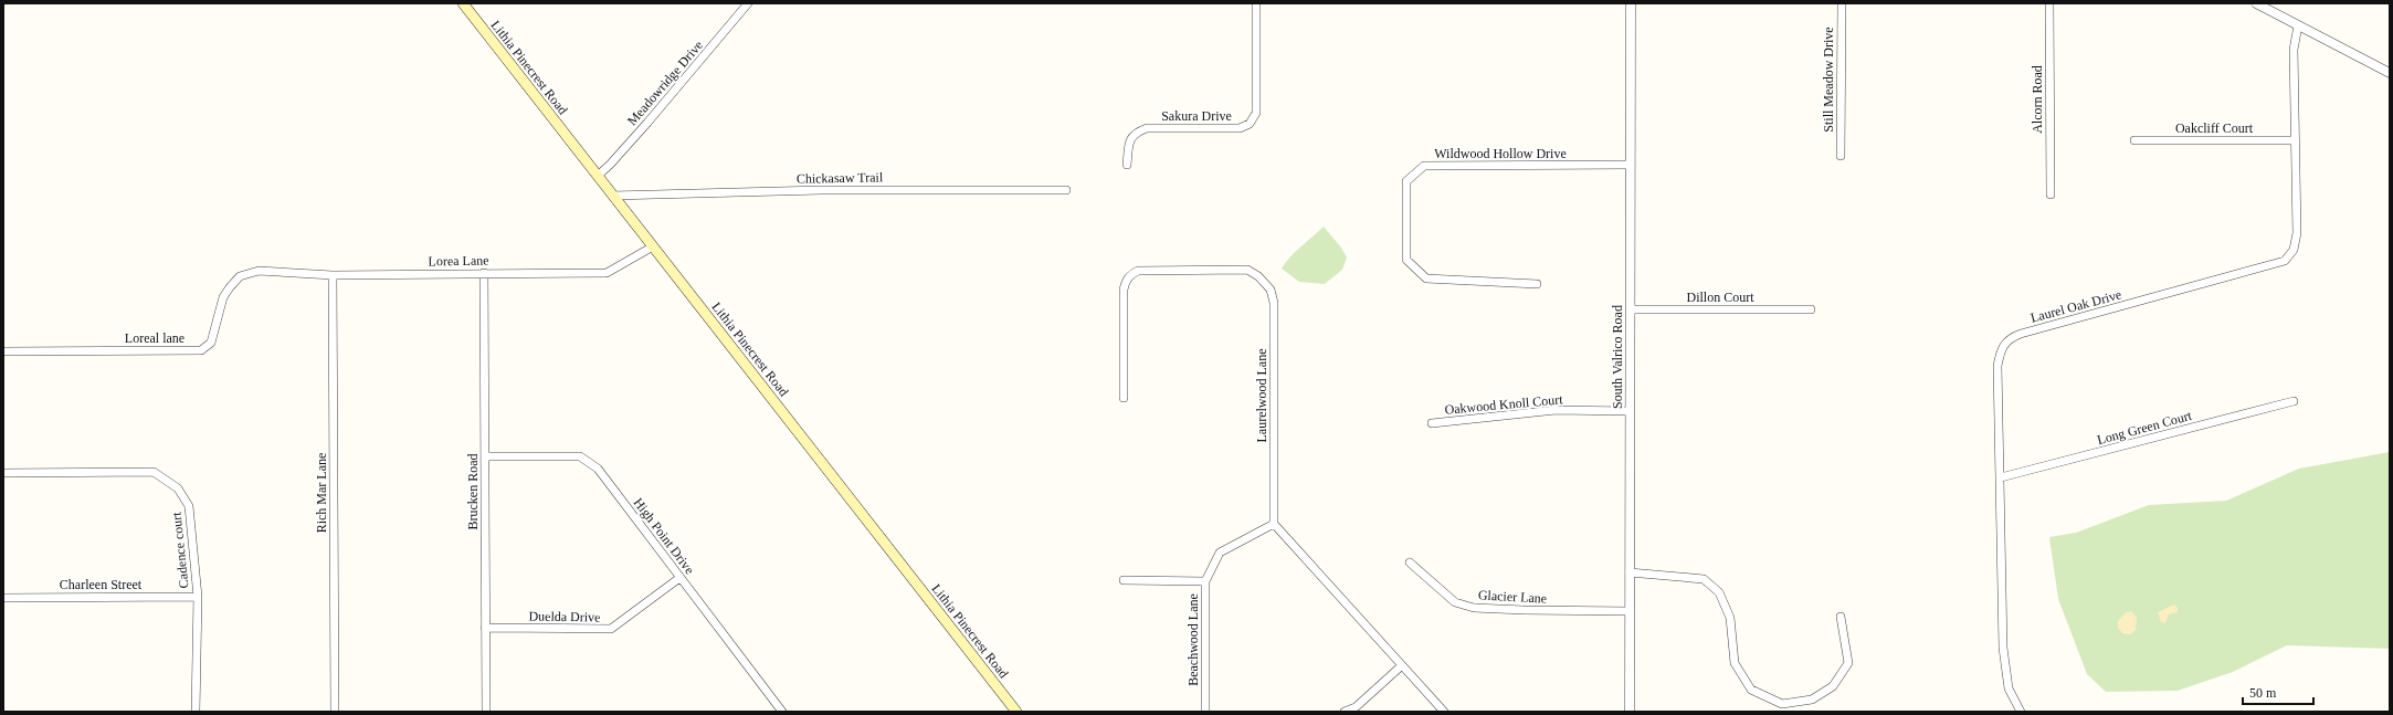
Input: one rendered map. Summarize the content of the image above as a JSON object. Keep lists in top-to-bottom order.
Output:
{
  "streets": {
    "main road": ["Lithia Pinecrest Road"],
    "street": [
      "Still Meadow Drive",
      "Meadowridge Drive",
      "Alcorn Road",
      "Sakura Drive",
      "Oakcliff Court",
      "Wildwood Hollow Drive",
      "Chickasaw Trail",
      "Lorea Lane",
      "Dillon Court",
      "Laurel Oak Drive",
      "Loreal lane",
      "South Valrico Road",
      "Laurelwood Lane",
      "Oakwood Knoll Court",
      "Long Green Court",
      "Brucken Road",
      "Rich Mar Lane",
      "High Point Drive",
      "Cadence court",
      "Charleen Street",
      "Glacier Lane",
      "Duelda Drive",
      "Beachwood Lane"
    ]
  },
  "crossings": [
    ["Lithia Pinecrest Road", "Meadowridge Drive"],
    ["Lithia Pinecrest Road", "Chickasaw Trail"],
    ["Lithia Pinecrest Road", "Lorea Lane"],
    ["Oakcliff Court", "Laurel Oak Drive"],
    ["Wildwood Hollow Drive", "South Valrico Road"],
    ["Lorea Lane", "Loreal lane"],
    ["Lorea Lane", "Brucken Road"],
    ["Lorea Lane", "Rich Mar Lane"],
    ["Dillon Court", "South Valrico Road"],
    ["Laurel Oak Drive", "Long Green Court"],
    ["South Valrico Road", "Oakwood Knoll Court"],
    ["South Valrico Road", "Glacier Lane"],
    ["Laurelwood Lane", "Beachwood Lane"],
    ["Brucken Road", "High Point Drive"],
    ["Brucken Road", "Duelda Drive"],
    ["High Point Drive", "Duelda Drive"],
    ["Cadence court", "Charleen Street"]
  ],
  "scale_bar": "50 m"
}
